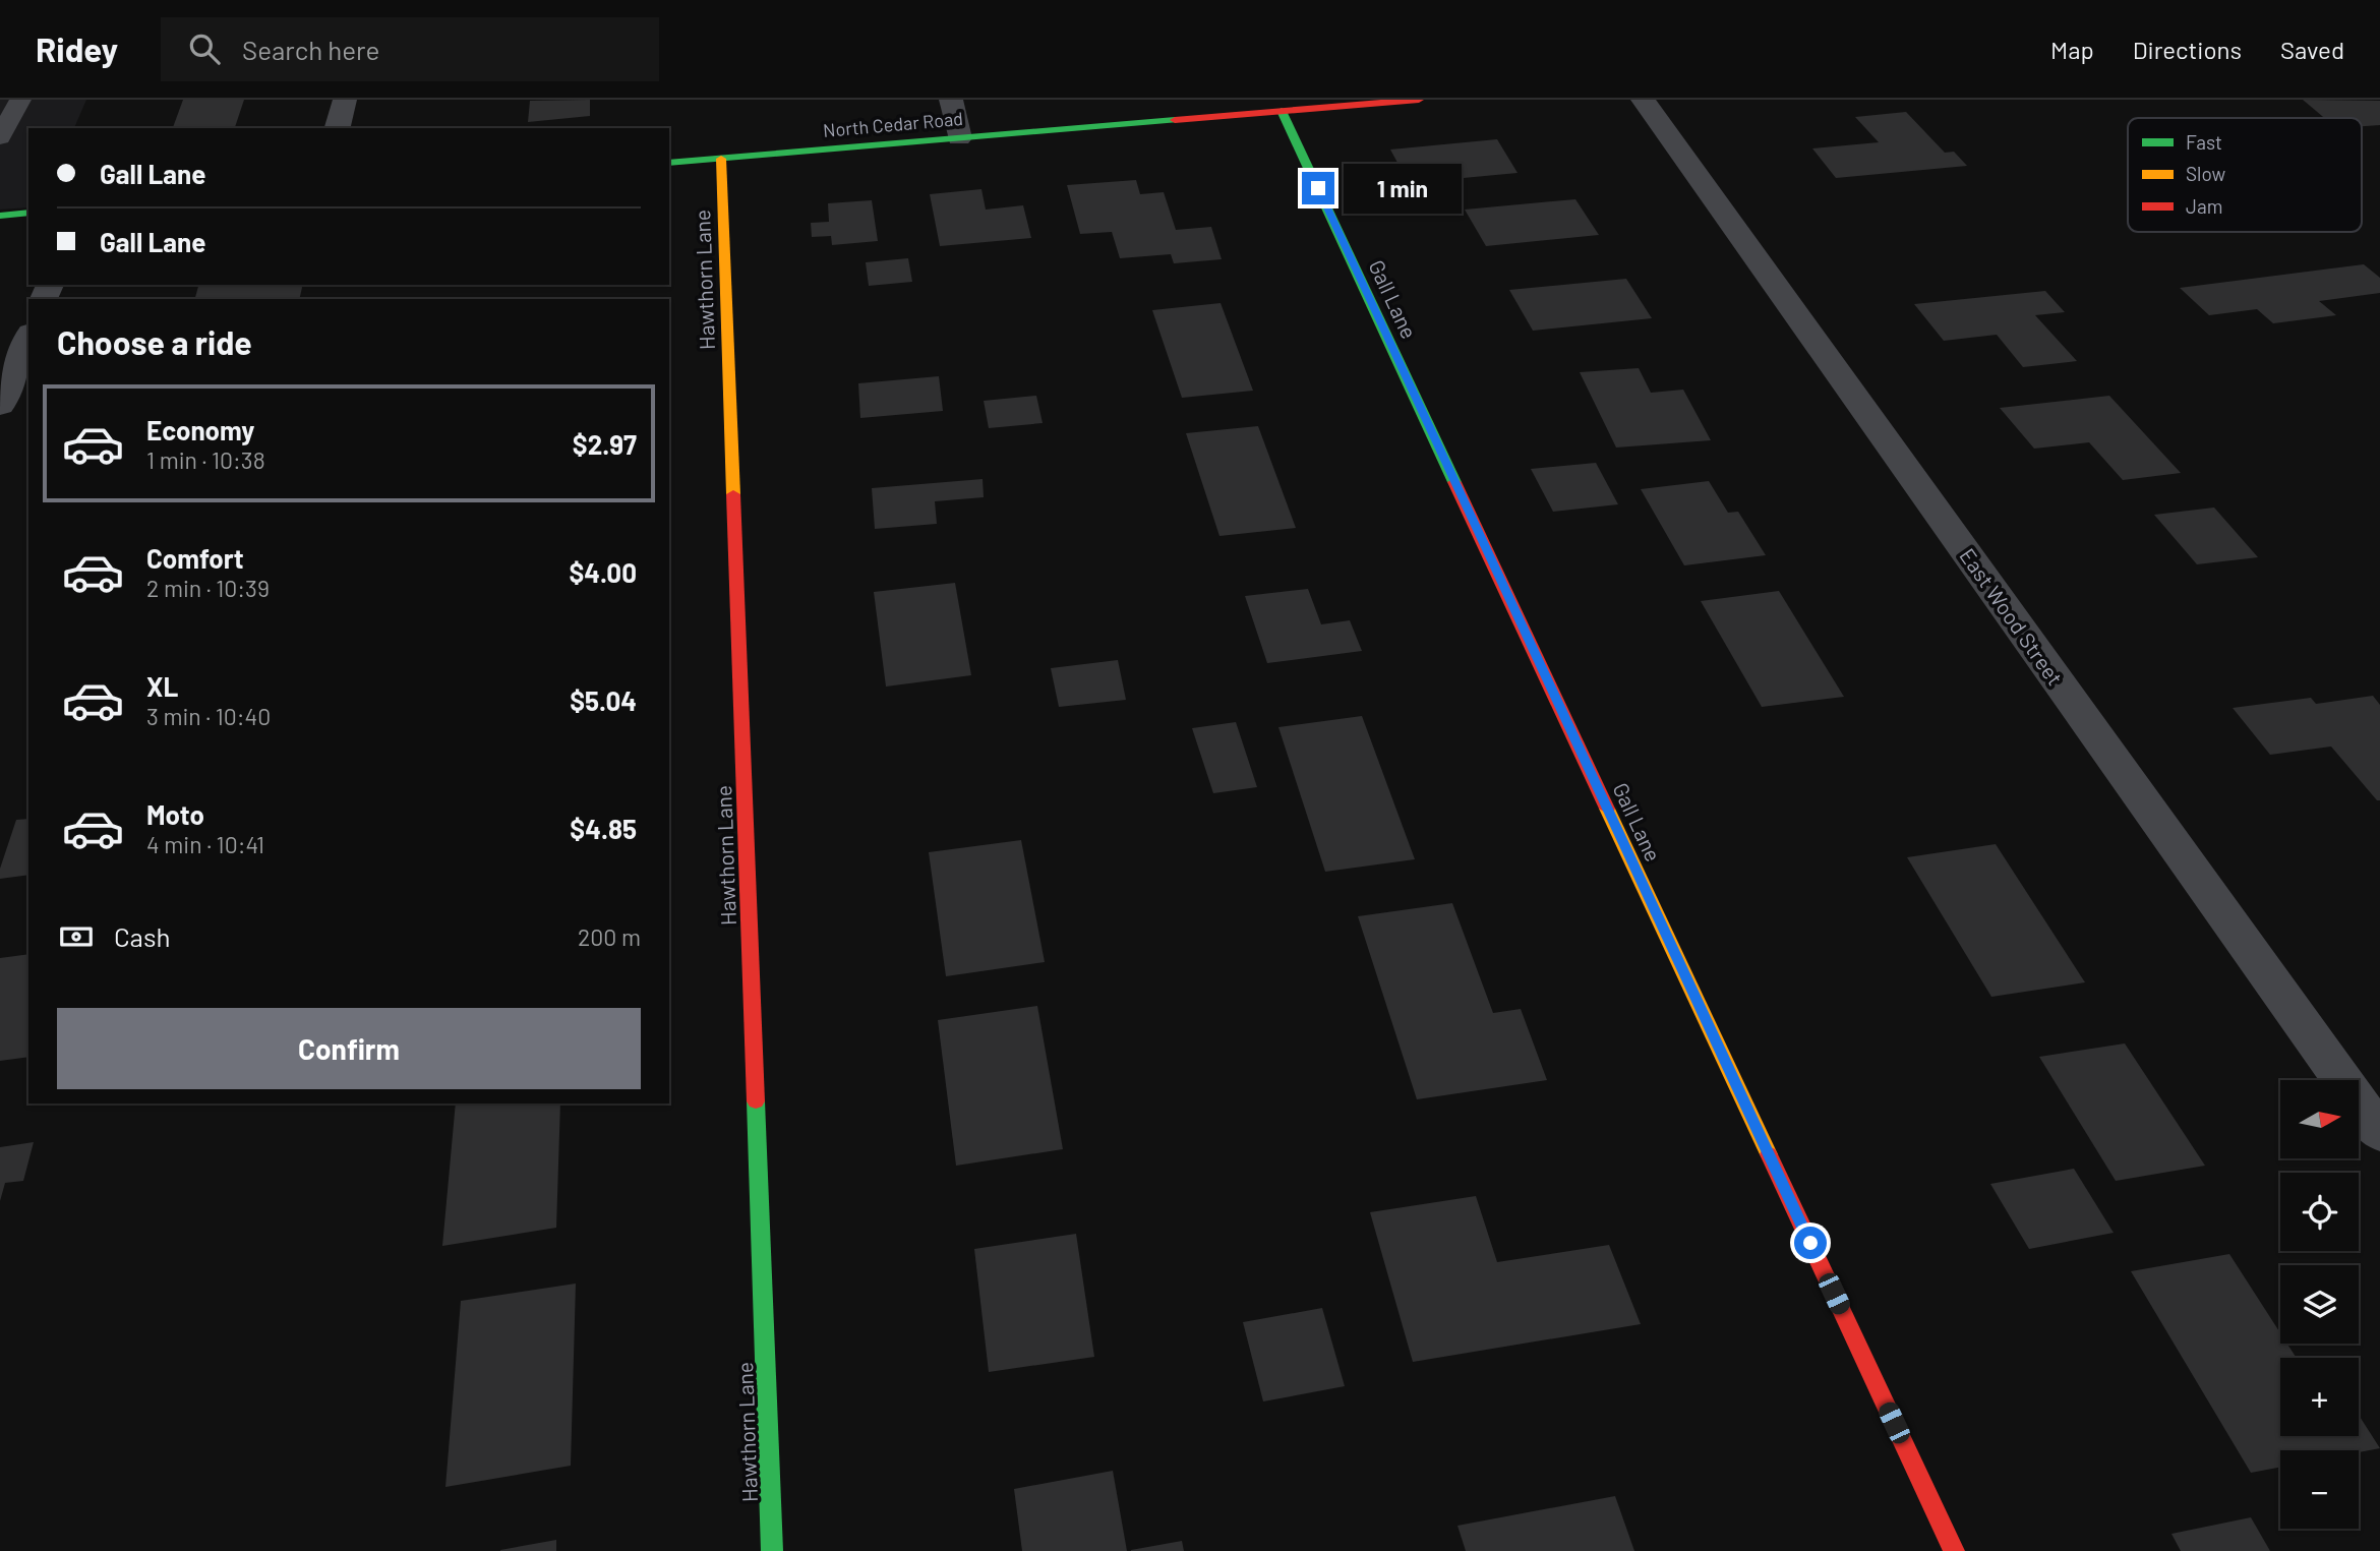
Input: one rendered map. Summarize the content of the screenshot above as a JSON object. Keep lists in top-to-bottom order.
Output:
{
  "streets": {
    "street": [
      "North Cedar Road",
      "Hawthorn Lane",
      "Gall Lane",
      "East Wood Street"
    ]
  },
  "crossings": [
    ["North Cedar Road", "Hawthorn Lane"],
    ["North Cedar Road", "Gall Lane"]
  ],
  "legend": ["Fast", "Slow", "Jam"],
  "north": "right",
  "page": {
    "header": "Ridey",
    "search": "Search here",
    "nav": ["Map", "Directions", "Saved"],
    "banner": ["Gall Lane", "Gall Lane"],
    "bubble": "1 min",
    "heading": "Choose a ride",
    "list": [
      {
        "name": "Economy",
        "note": "1 min · 10:38",
        "value": "$2.97"
      },
      {
        "name": "Comfort",
        "note": "2 min · 10:39",
        "value": "$4.00"
      },
      {
        "name": "XL",
        "note": "3 min · 10:40",
        "value": "$5.04"
      },
      {
        "name": "Moto",
        "note": "4 min · 10:41",
        "value": "$4.85"
      }
    ],
    "pay": ["Cash", "200 m"],
    "buttons": "Confirm",
    "map_buttons": ["+", "−"]
  }
}
